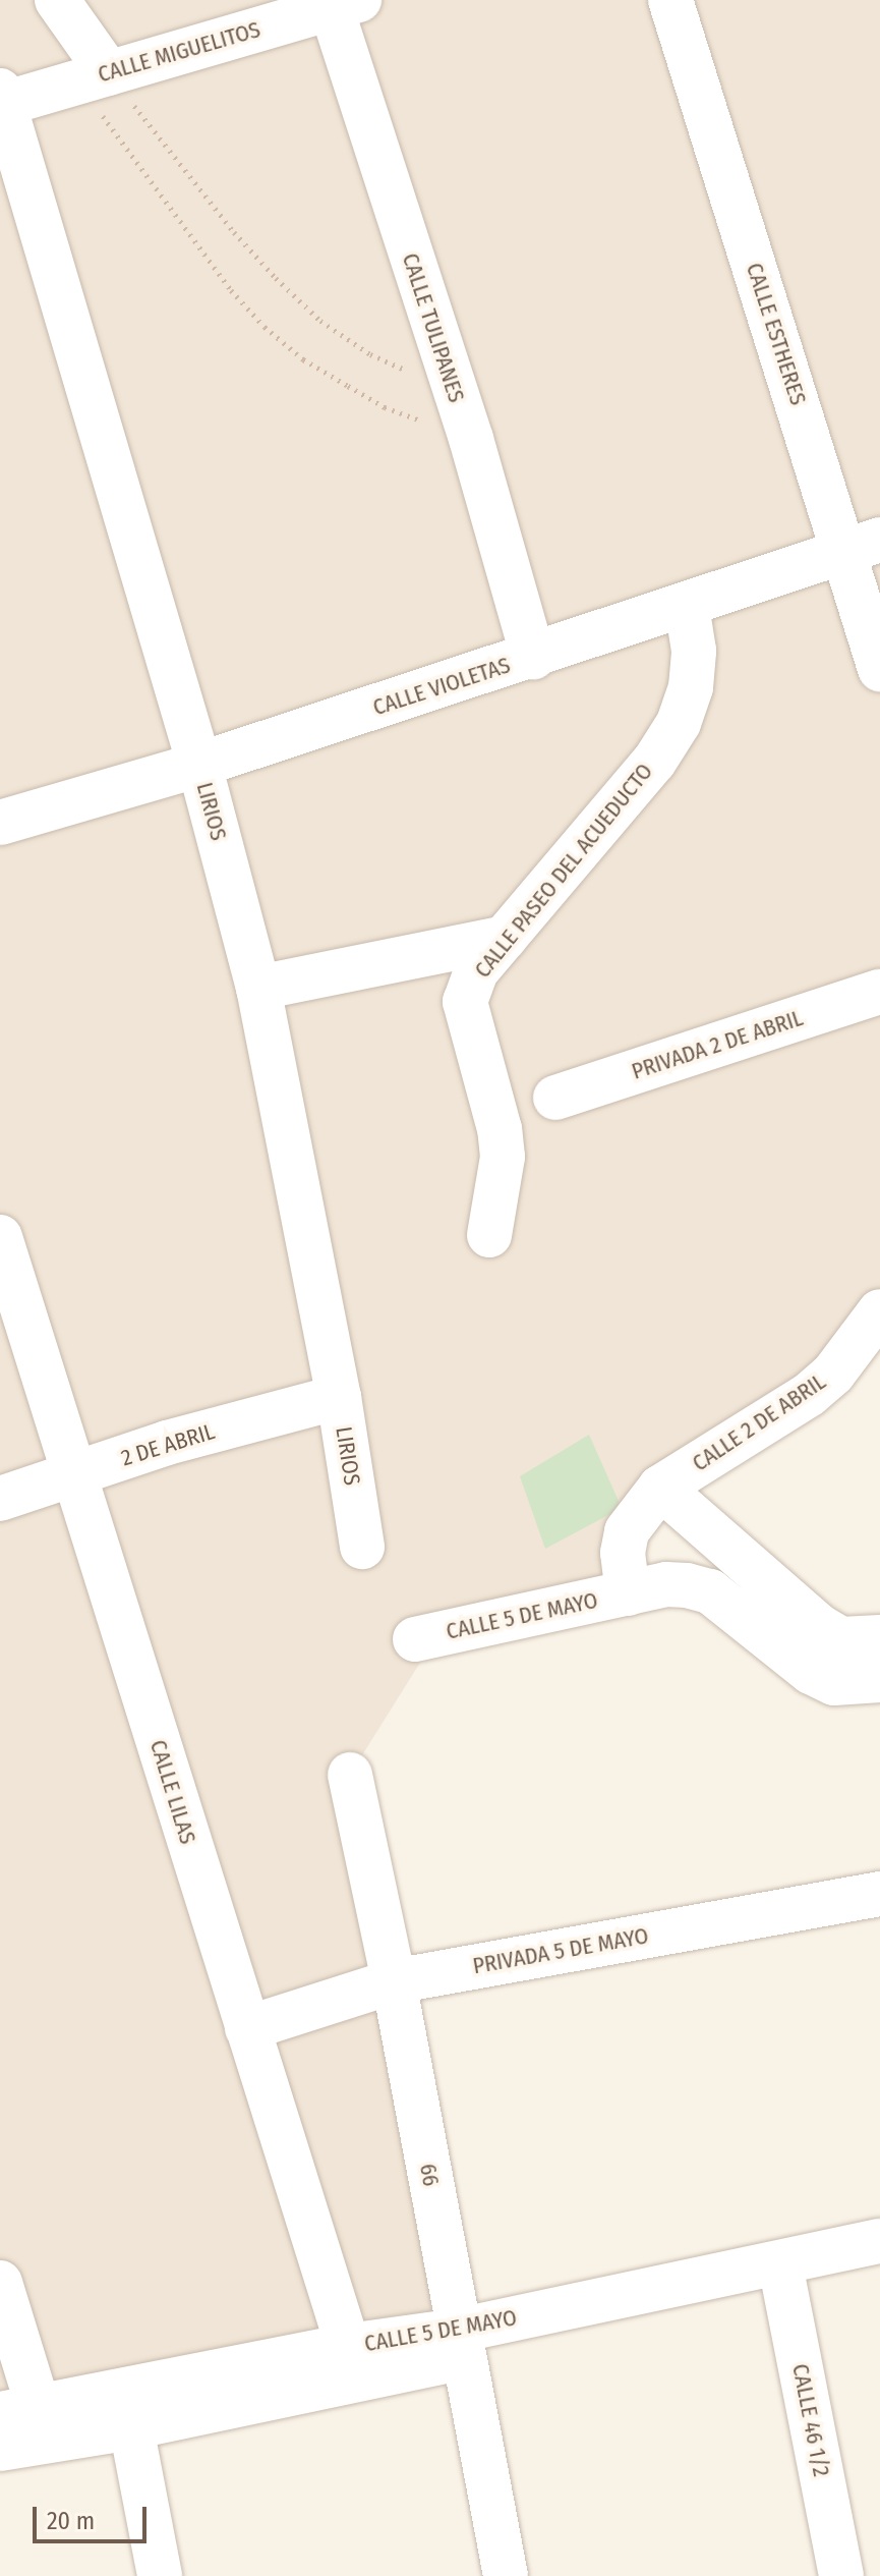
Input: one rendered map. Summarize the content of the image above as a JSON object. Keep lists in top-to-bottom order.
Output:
{
  "streets": {
    "street": [
      "CALLE MIGUELITOS",
      "CALLE TULIPANES",
      "CALLE ESTHERES",
      "CALLE VIOLETAS",
      "LIRIOS",
      "CALLE PASEO DEL ACUEDUCTO",
      "PRIVADA 2 DE ABRIL",
      "CALLE 2 DE ABRIL",
      "2 DE ABRIL",
      "CALLE 5 DE MAYO",
      "CALLE LILAS",
      "PRIVADA 5 DE MAYO",
      "66",
      "CALLE 46 1/2"
    ]
  },
  "crossings": [
    ["CALLE MIGUELITOS", "CALLE TULIPANES"],
    ["CALLE MIGUELITOS", "LIRIOS"],
    ["CALLE TULIPANES", "CALLE VIOLETAS"],
    ["CALLE ESTHERES", "CALLE VIOLETAS"],
    ["CALLE VIOLETAS", "LIRIOS"],
    ["CALLE VIOLETAS", "CALLE PASEO DEL ACUEDUCTO"],
    ["LIRIOS", "2 DE ABRIL"],
    ["2 DE ABRIL", "CALLE LILAS"],
    ["CALLE 5 DE MAYO", "CALLE LILAS"],
    ["CALLE 5 DE MAYO", "66"],
    ["CALLE 5 DE MAYO", "CALLE 46 1/2"],
    ["CALLE LILAS", "PRIVADA 5 DE MAYO"],
    ["PRIVADA 5 DE MAYO", "66"]
  ],
  "scale_bar": "20 m"
}
